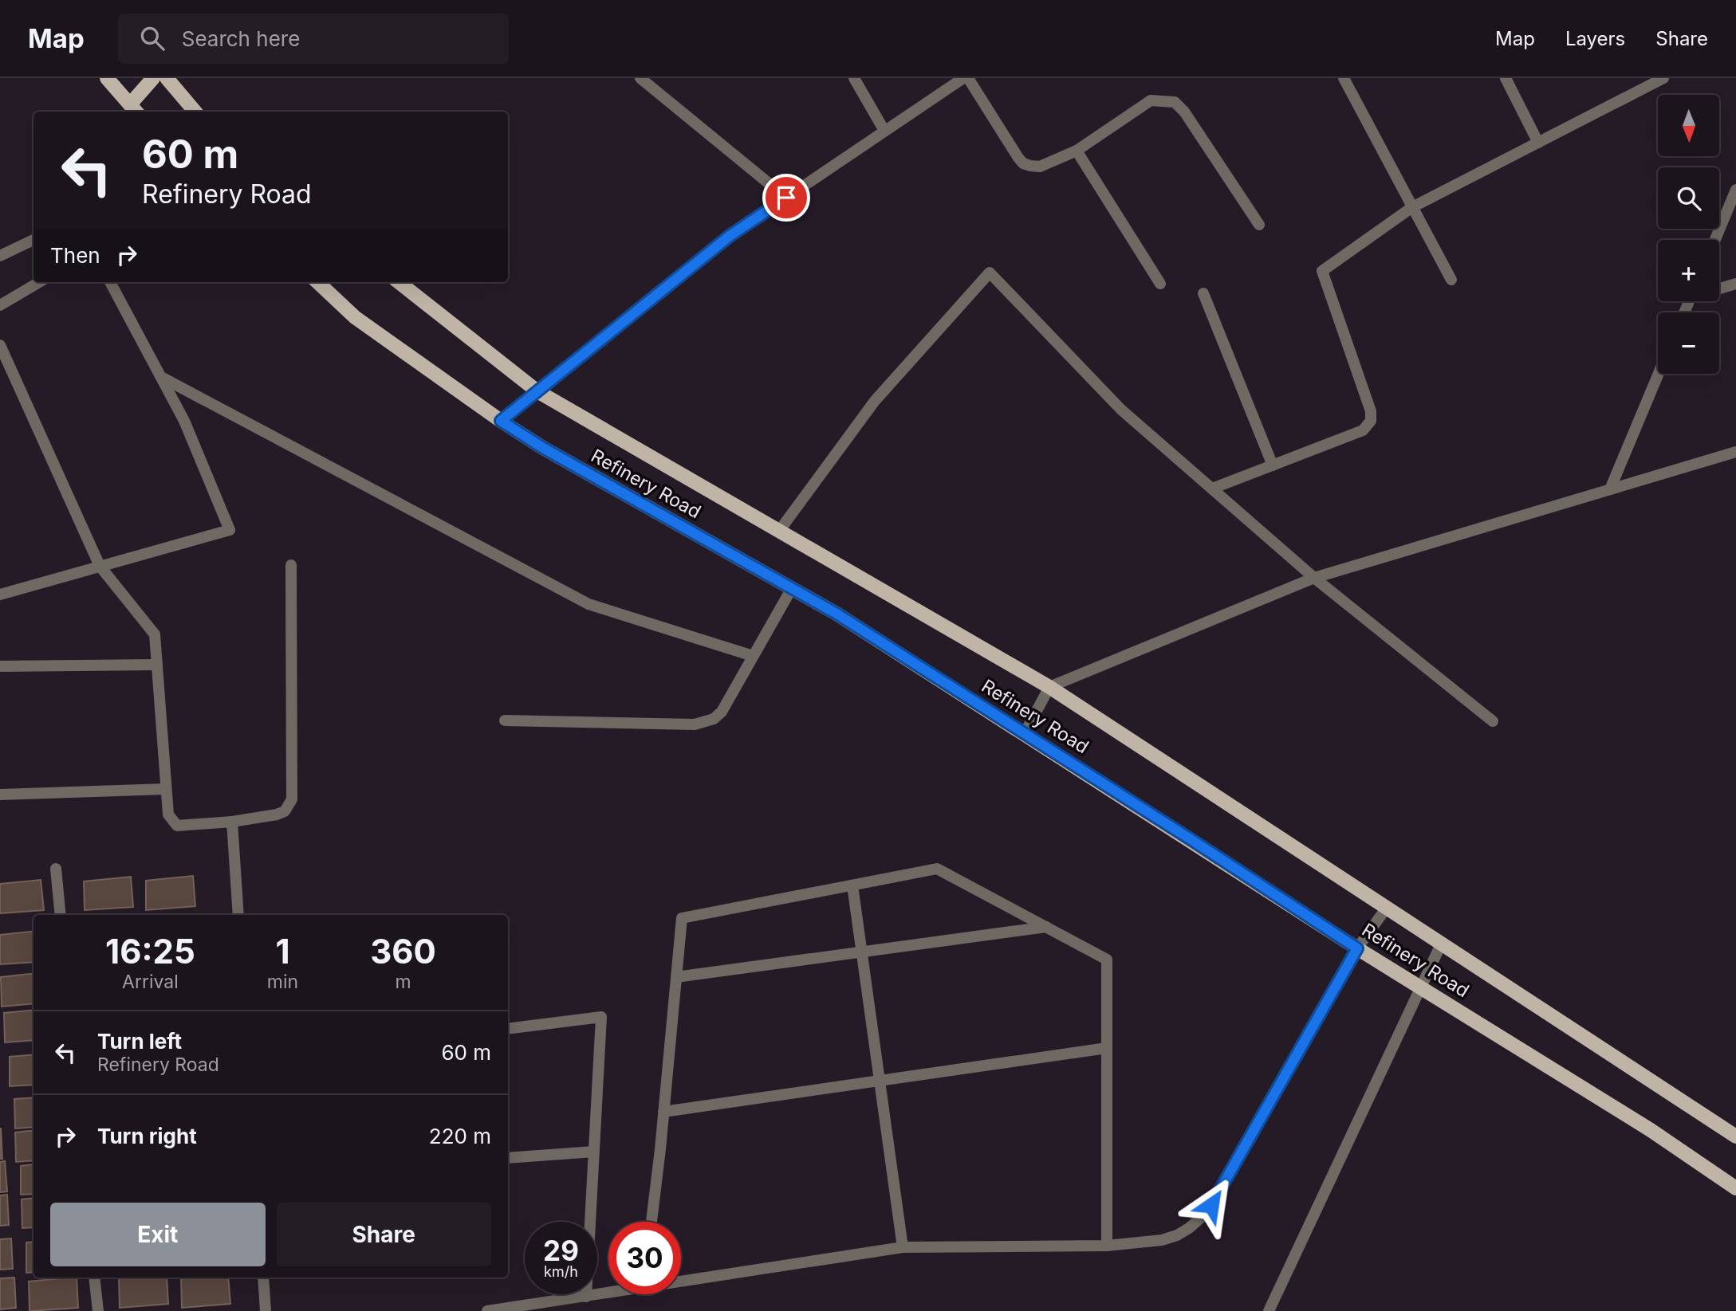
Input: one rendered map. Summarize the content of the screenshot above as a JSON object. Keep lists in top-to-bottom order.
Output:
{
  "streets": {
    "main road": ["Refinery Road"]
  },
  "north": "bottom",
  "page": {
    "header": "Map",
    "search": "Search here",
    "nav": ["Map", "Layers", "Share"],
    "map_buttons": ["+", "−"],
    "turn": ["60 m", "Refinery Road"],
    "then": "Then",
    "eta": [
      "16:25",
      "Arrival",
      "1",
      "min",
      "360",
      "m"
    ],
    "list": [
      {
        "name": "Turn left",
        "note": "Refinery Road",
        "value": "60 m"
      },
      {
        "name": "Turn right",
        "value": "220 m"
      }
    ],
    "buttons": ["Exit", "Share"],
    "speed": "29 km/h",
    "limit": "30"
  }
}
